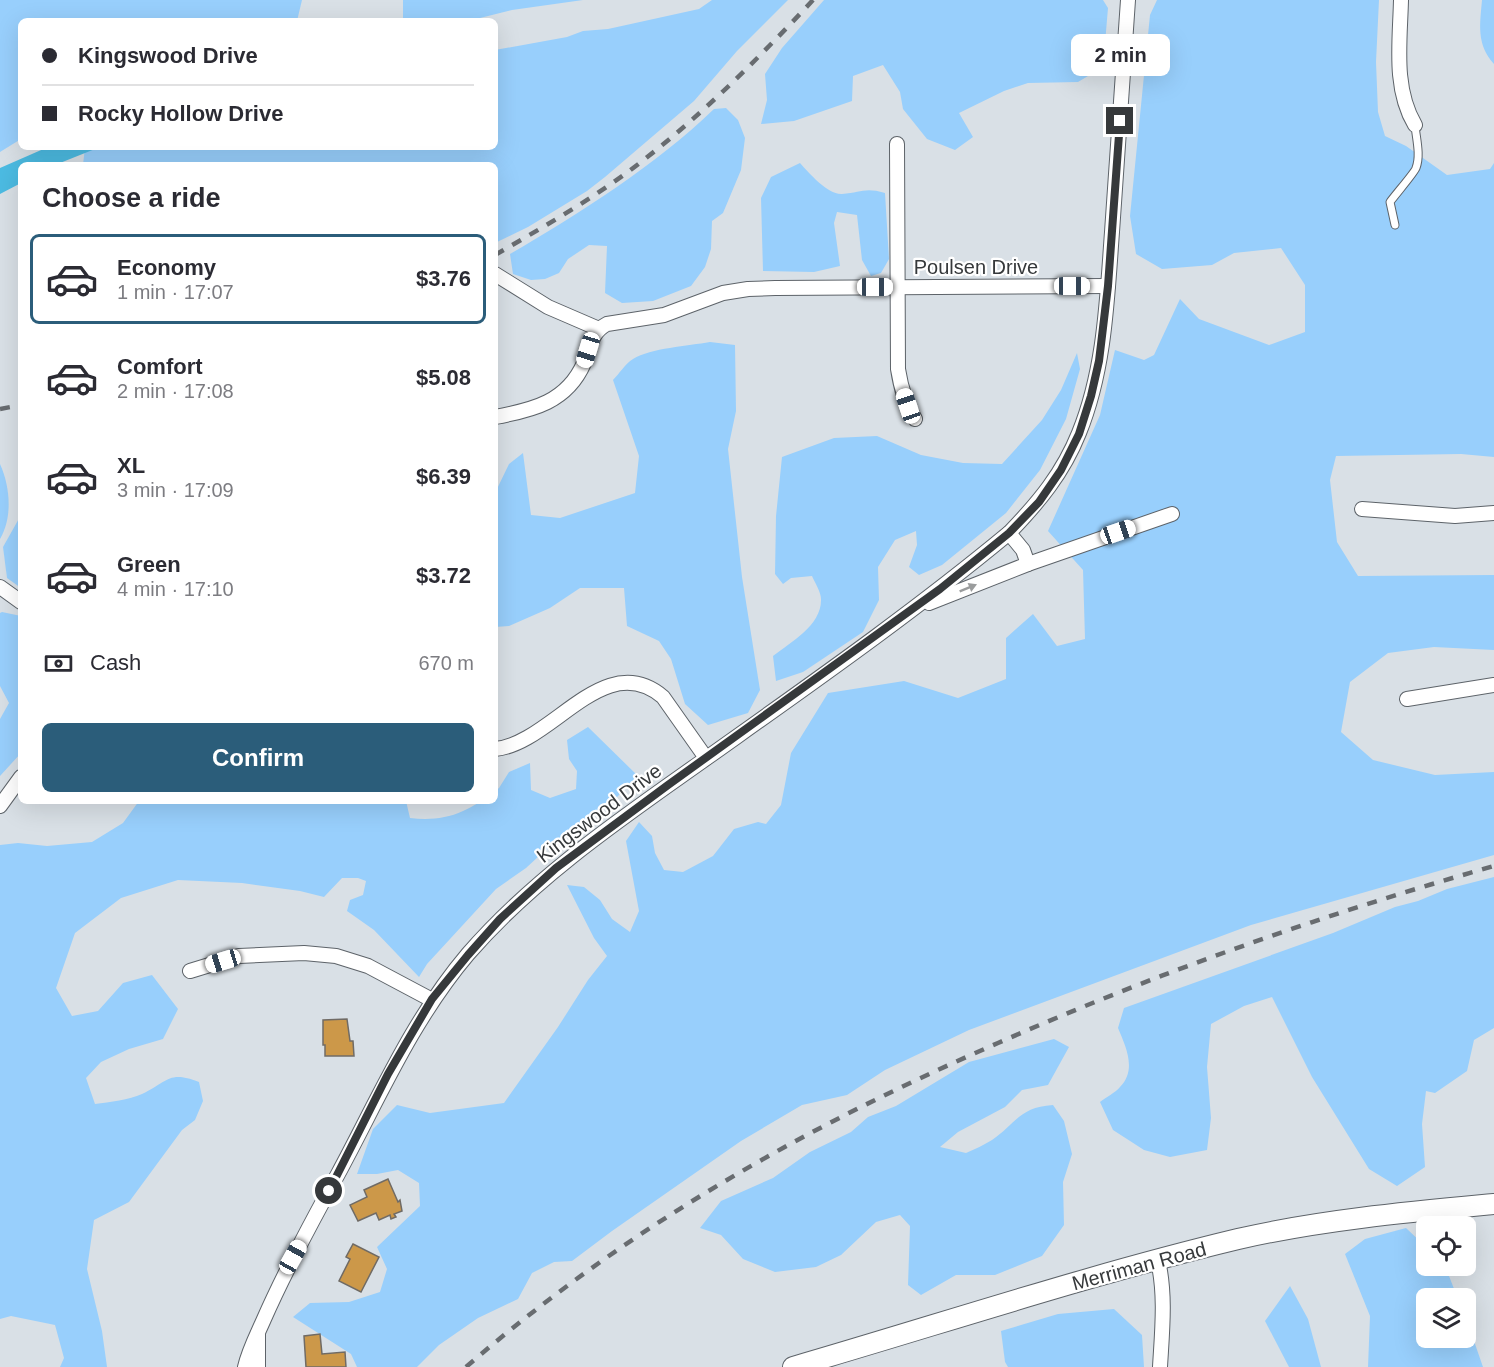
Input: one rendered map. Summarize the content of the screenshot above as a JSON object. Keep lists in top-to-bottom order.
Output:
{
  "streets": {
    "main road": ["Merriman Road"],
    "street": ["Poulsen Drive", "Kingswood Drive"]
  },
  "crossings": [
    ["Poulsen Drive", "Kingswood Drive"]
  ],
  "page": {
    "banner": ["Kingswood Drive", "Rocky Hollow Drive"],
    "bubble": "2 min",
    "heading": "Choose a ride",
    "list": [
      {
        "name": "Economy",
        "note": "1 min · 17:07",
        "value": "$3.76"
      },
      {
        "name": "Comfort",
        "note": "2 min · 17:08",
        "value": "$5.08"
      },
      {
        "name": "XL",
        "note": "3 min · 17:09",
        "value": "$6.39"
      },
      {
        "name": "Green",
        "note": "4 min · 17:10",
        "value": "$3.72"
      }
    ],
    "pay": ["Cash", "670 m"],
    "buttons": "Confirm"
  }
}
